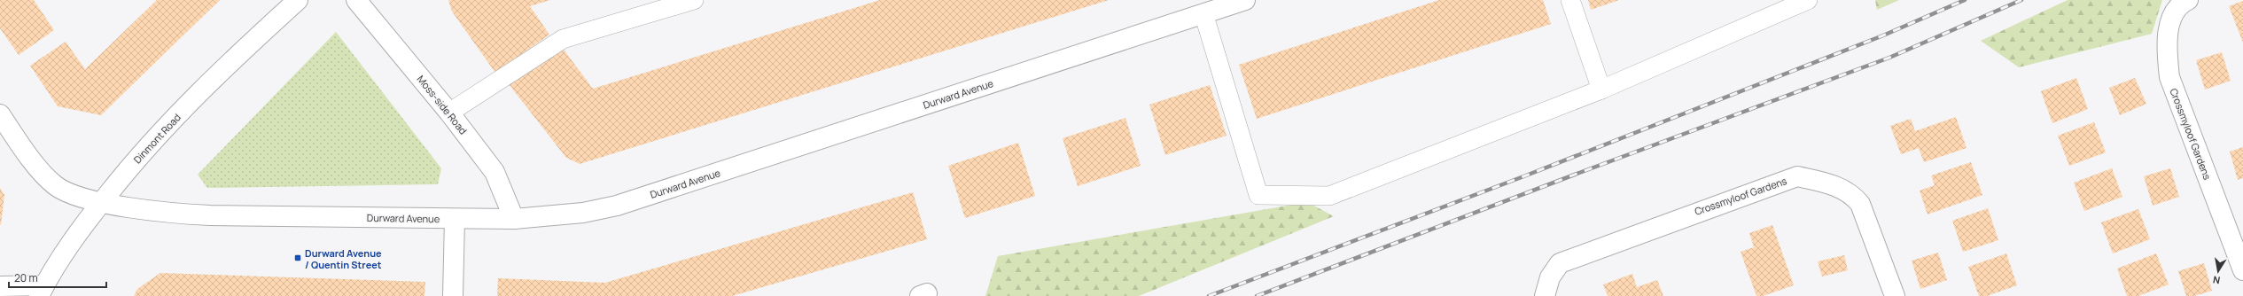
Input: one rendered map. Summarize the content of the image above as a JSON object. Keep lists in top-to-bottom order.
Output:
{
  "streets": {
    "street": [
      "Durward Avenue",
      "Moss-side Road",
      "Crossmyloof Gardens",
      "Dinmont Road"
    ]
  },
  "crossings": [
    ["Durward Avenue", "Moss-side Road"],
    ["Durward Avenue", "Dinmont Road"]
  ],
  "places": {
    "transit": ["Durward Avenue / Quentin Street"]
  },
  "scale_bar": "20 m",
  "north": "bottom"
}
